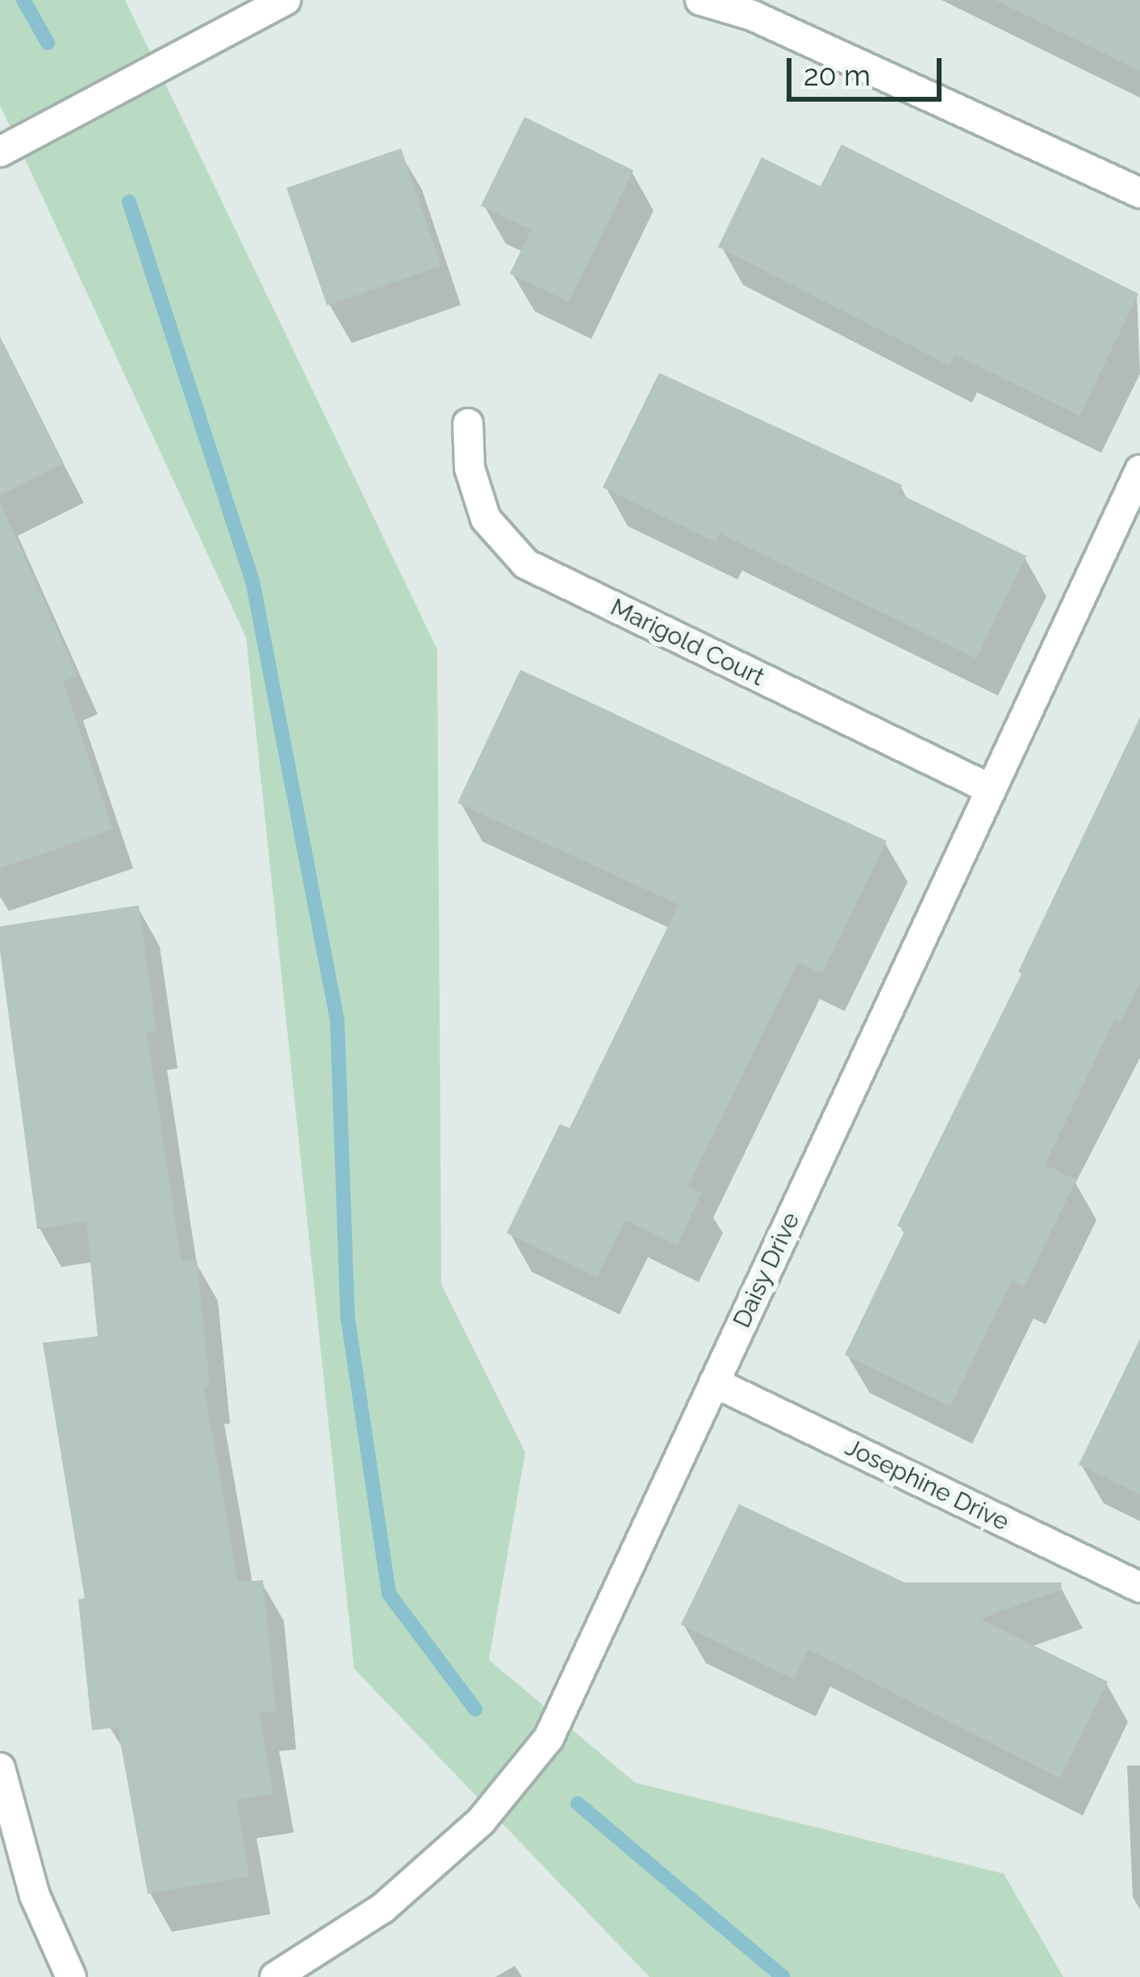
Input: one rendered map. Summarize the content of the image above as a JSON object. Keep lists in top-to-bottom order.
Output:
{
  "streets": {
    "street": ["Marigold Court", "Daisy Drive", "Josephine Drive"]
  },
  "crossings": [
    ["Marigold Court", "Daisy Drive"],
    ["Daisy Drive", "Josephine Drive"]
  ],
  "scale_bar": "20 m"
}
